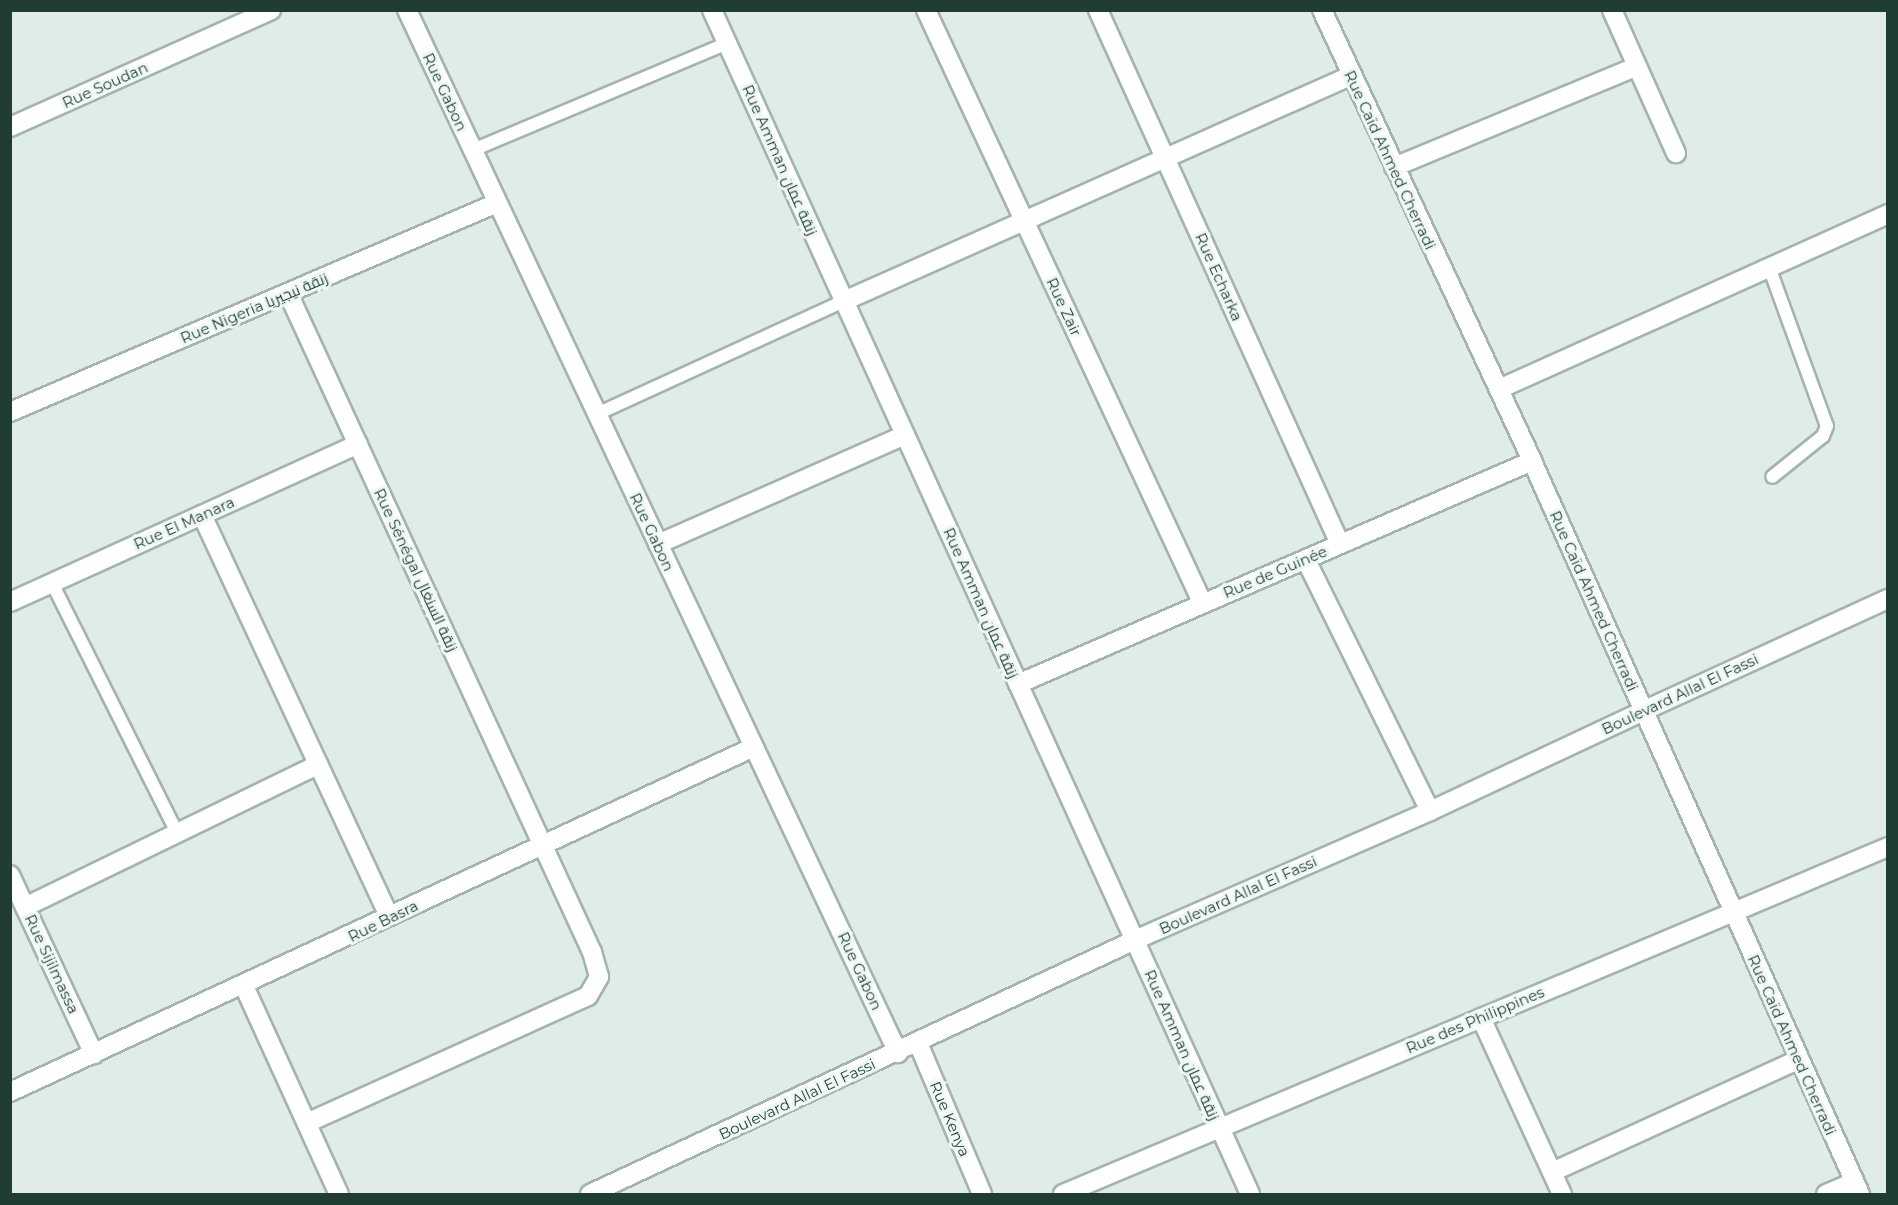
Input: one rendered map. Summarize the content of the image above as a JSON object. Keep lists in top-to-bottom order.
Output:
{
  "streets": {
    "street": [
      "Rue Soudan",
      "Rue Gabon",
      "Rue Amman زنقة عمان",
      "Rue Caïd Ahmed Cherradi",
      "Rue Echarka",
      "Rue Zair",
      "Rue Nigeria زنقة نيجيريا",
      "Rue El Manara",
      "Rue Sénégal زنقة السنغال",
      "Rue de Guinée",
      "Boulevard Allal El Fassi",
      "Rue Basra",
      "Rue Sijilmassa",
      "Rue des Philippines",
      "Rue Kenya"
    ]
  },
  "crossings": [
    ["Rue Gabon", "Rue Nigeria زنقة نيجيريا"],
    ["Rue Gabon", "Boulevard Allal El Fassi"],
    ["Rue Gabon", "Rue Basra"],
    ["Rue Amman زنقة عمان", "Rue de Guinée"],
    ["Rue Amman زنقة عمان", "Boulevard Allal El Fassi"],
    ["Rue Amman زنقة عمان", "Rue des Philippines"],
    ["Rue Caïd Ahmed Cherradi", "Rue de Guinée"],
    ["Rue Caïd Ahmed Cherradi", "Boulevard Allal El Fassi"],
    ["Rue Caïd Ahmed Cherradi", "Rue des Philippines"],
    ["Rue Echarka", "Rue de Guinée"],
    ["Rue Zair", "Rue de Guinée"],
    ["Rue Nigeria زنقة نيجيريا", "Rue Sénégal زنقة السنغال"],
    ["Rue El Manara", "Rue Sénégal زنقة السنغال"],
    ["Rue Sénégal زنقة السنغال", "Rue Basra"],
    ["Boulevard Allal El Fassi", "Rue Kenya"],
    ["Rue Basra", "Rue Sijilmassa"]
  ]
}
